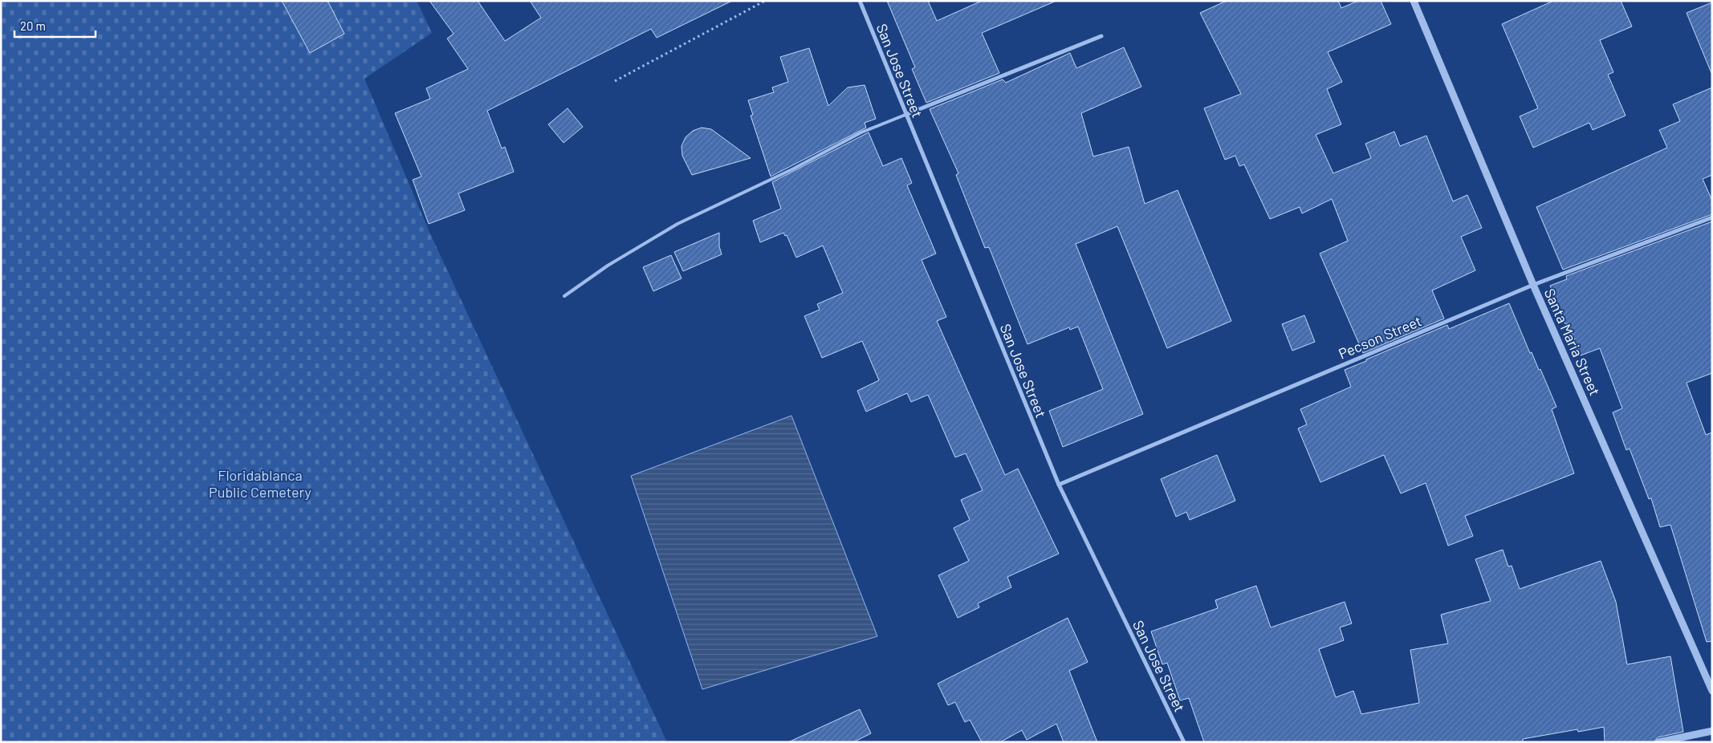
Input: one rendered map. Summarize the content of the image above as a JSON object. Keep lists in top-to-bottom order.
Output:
{
  "streets": {
    "street": ["San Jose Street", "Pecson Street", "Santa Maria Street"]
  },
  "crossings": [
    ["San Jose Street", "Pecson Street"],
    ["Pecson Street", "Santa Maria Street"]
  ],
  "parks": ["Floridablanca Public Cemetery"],
  "scale_bar": "20 m"
}
